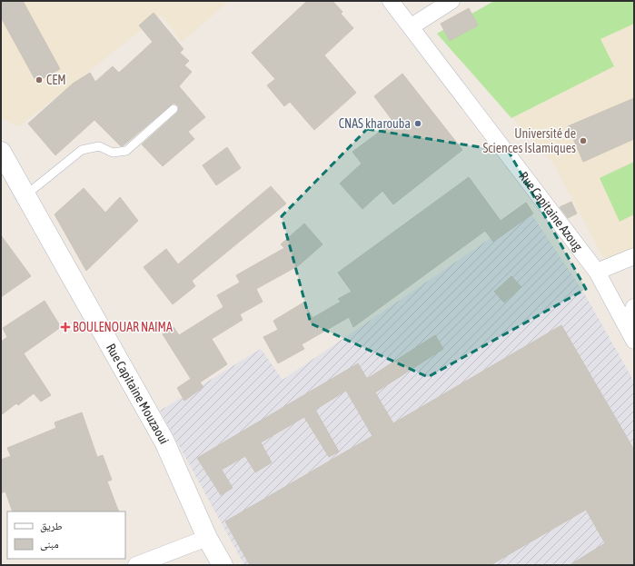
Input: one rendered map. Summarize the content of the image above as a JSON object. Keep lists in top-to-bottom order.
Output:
{
  "streets": {
    "main road": ["Rue Capitaine Mouzaoui"],
    "street": ["Rue Capitaine Azoug"]
  },
  "places": {
    "other": ["CEM", "CNAS kharouba", "Université de Sciences Islamiques"],
    "health": ["BOULENOUAR NAIMA"]
  },
  "legend": ["طريق", "مبنى"]
}
